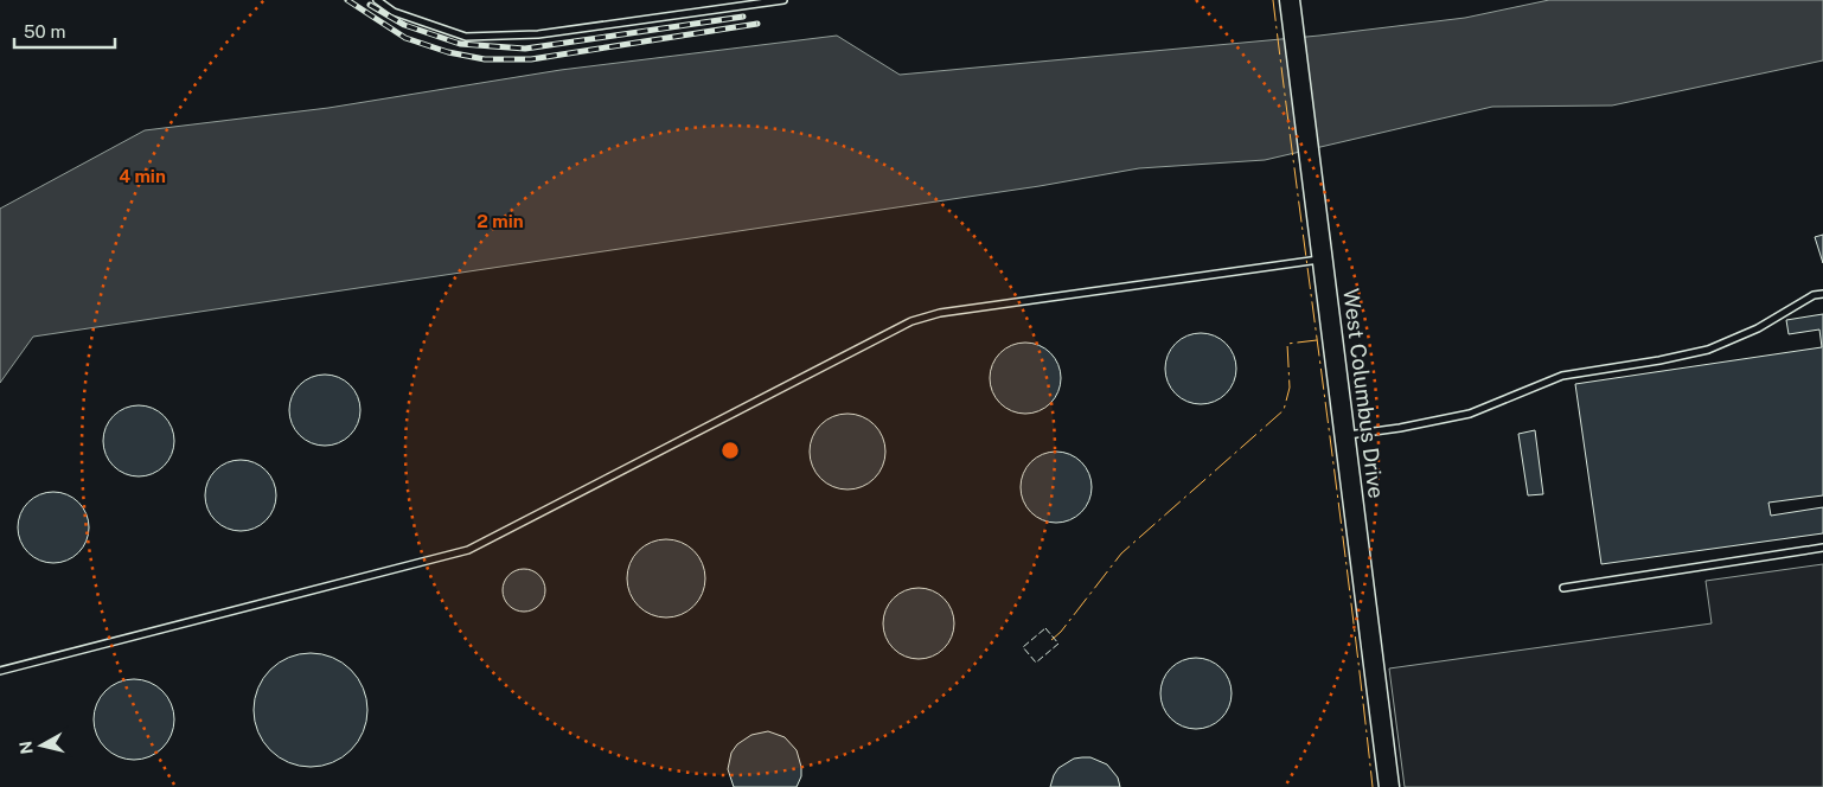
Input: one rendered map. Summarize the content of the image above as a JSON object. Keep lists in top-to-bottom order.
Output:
{
  "streets": {
    "main road": ["West Columbus Drive"]
  },
  "scale_bar": "50 m",
  "north": "left",
  "rings": ["4 min", "2 min"]
}
